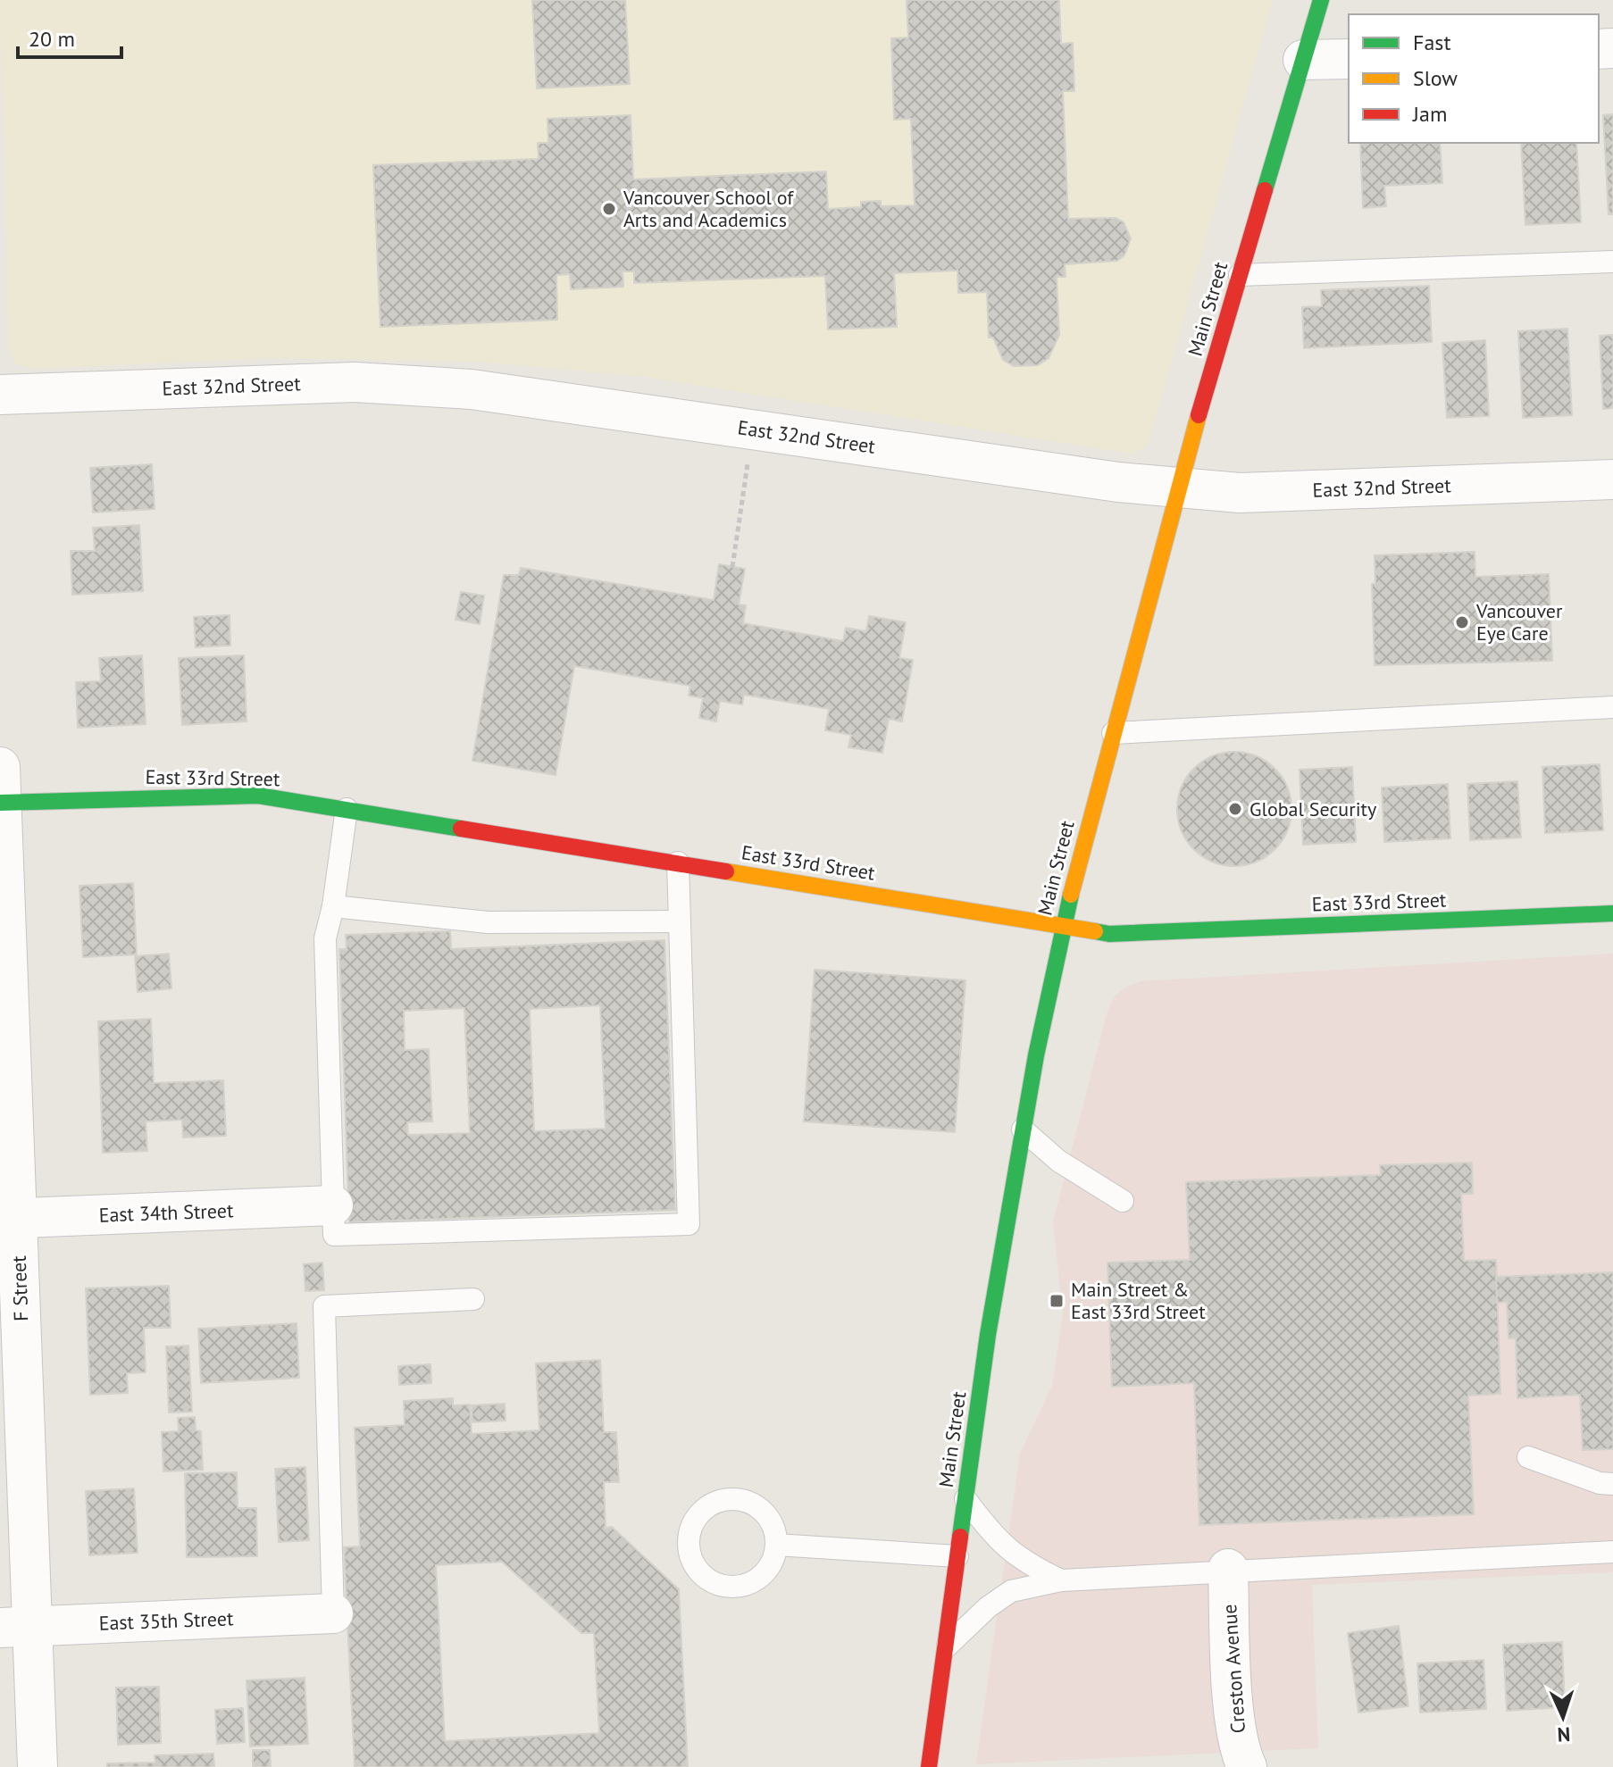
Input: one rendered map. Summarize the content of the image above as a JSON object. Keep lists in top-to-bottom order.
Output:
{
  "streets": {
    "main road": ["Main Street", "East 33rd Street"],
    "street": [
      "East 32nd Street",
      "East 34th Street",
      "F Street",
      "East 35th Street",
      "Creston Avenue"
    ]
  },
  "crossings": [
    ["Main Street", "East 32nd Street"],
    ["Main Street", "East 33rd Street"],
    ["East 33rd Street", "F Street"],
    ["East 34th Street", "F Street"],
    ["F Street", "East 35th Street"]
  ],
  "places": {
    "other": ["Vancouver School of Arts and Academics", "Vancouver Eye Care", "Global Security"],
    "transit": ["Main Street & East 33rd Street"]
  },
  "legend": ["Fast", "Slow", "Jam"],
  "scale_bar": "20 m",
  "north": "bottom"
}
